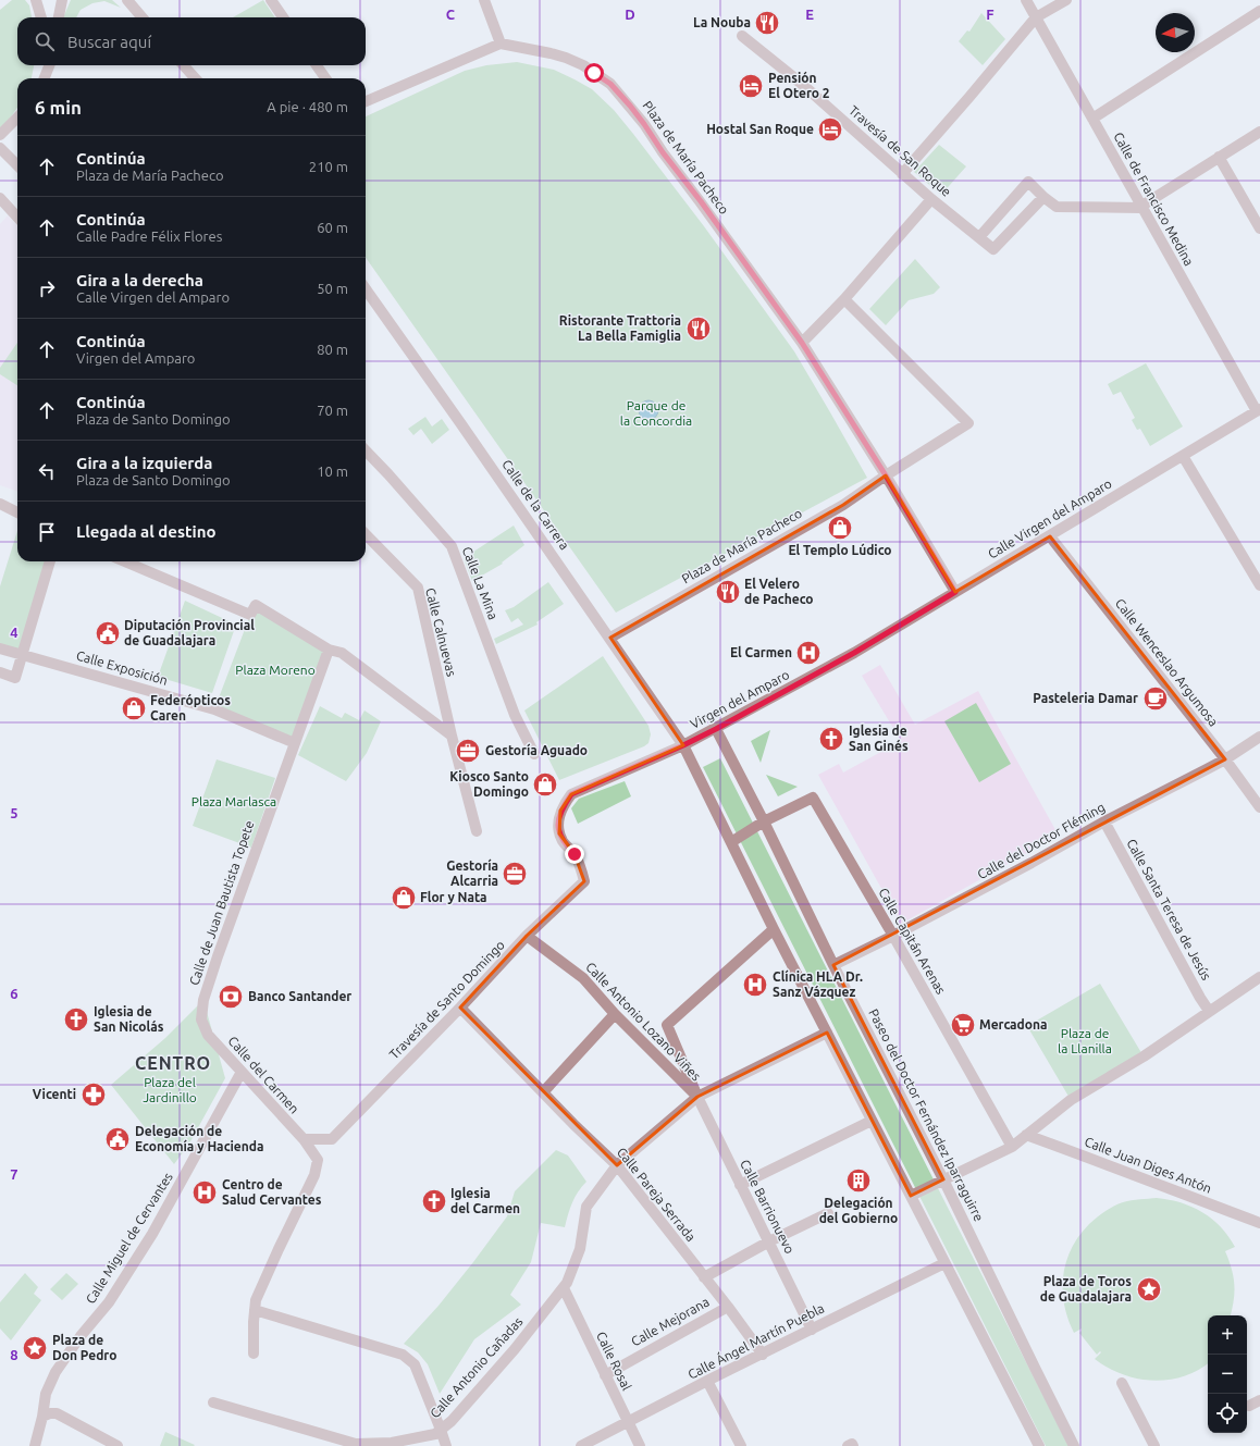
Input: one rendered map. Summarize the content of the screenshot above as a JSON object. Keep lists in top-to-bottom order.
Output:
{
  "streets": {
    "street": [
      "Travesía de San Roque",
      "Plaza de María Pacheco",
      "Calle de Francisco Medina",
      "Calle de la Carrera",
      "Calle Virgen del Amparo",
      "Calle La Mina",
      "Calle Calnuevas",
      "Calle Wenceslao Argumosa",
      "Calle Exposición",
      "Virgen del Amparo",
      "Calle del Doctor Fléming",
      "Calle de Juan Bautista Topete",
      "Calle Santa Teresa de Jesús",
      "Calle Capitán Arenas",
      "Travesía de Santo Domingo",
      "Calle Antonio Lozano Viñes",
      "Calle del Carmen",
      "Paseo del Doctor Fernández Iparraguirre",
      "Calle Juan Diges Antón",
      "Calle Pareja Serrada",
      "Calle Barrionuevo",
      "Calle Miguel de Cervantes",
      "Calle Mejorana",
      "Calle Ángel Martín Puebla",
      "Calle Rosal",
      "Calle Antonio Cañadas"
    ]
  },
  "crossings": [
    ["Plaza de María Pacheco", "Calle de la Carrera"],
    ["Calle de Francisco Medina", "Calle Virgen del Amparo"],
    ["Calle de la Carrera", "Virgen del Amparo"],
    ["Calle Virgen del Amparo", "Calle Wenceslao Argumosa"],
    ["Calle Virgen del Amparo", "Virgen del Amparo"],
    ["Calle Wenceslao Argumosa", "Calle del Doctor Fléming"],
    ["Calle Exposición", "Calle de Juan Bautista Topete"],
    ["Virgen del Amparo", "Travesía de Santo Domingo"],
    ["Virgen del Amparo", "Paseo del Doctor Fernández Iparraguirre"],
    ["Calle del Doctor Fléming", "Calle Santa Teresa de Jesús"],
    ["Calle del Doctor Fléming", "Calle Capitán Arenas"],
    ["Calle del Doctor Fléming", "Paseo del Doctor Fernández Iparraguirre"],
    ["Calle de Juan Bautista Topete", "Calle del Carmen"],
    ["Calle Capitán Arenas", "Paseo del Doctor Fernández Iparraguirre"],
    ["Travesía de Santo Domingo", "Calle Antonio Lozano Viñes"],
    ["Travesía de Santo Domingo", "Calle del Carmen"],
    ["Travesía de Santo Domingo", "Calle Pareja Serrada"],
    ["Calle Antonio Lozano Viñes", "Calle Barrionuevo"],
    ["Calle Antonio Lozano Viñes", "Calle Antonio Cañadas"],
    ["Calle del Carmen", "Calle Miguel de Cervantes"],
    ["Calle Pareja Serrada", "Calle Mejorana"],
    ["Calle Pareja Serrada", "Calle Ángel Martín Puebla"],
    ["Calle Pareja Serrada", "Calle Antonio Cañadas"],
    ["Calle Barrionuevo", "Calle Ángel Martín Puebla"],
    ["Calle Barrionuevo", "Calle Antonio Cañadas"],
    ["Calle Mejorana", "Calle Rosal"],
    ["Calle Ángel Martín Puebla", "Calle Rosal"],
    ["Calle Rosal", "Calle Antonio Cañadas"]
  ],
  "districts": ["CENTRO"],
  "parks": [
    "Parque de la Concordia",
    "Plaza Moreno",
    "Plaza Marlasca",
    "Plaza de la Llanilla",
    "Plaza del Jardinillo"
  ],
  "places": {
    "restaurant": ["La Nouba", "Ristorante Trattoria La Bella Famiglia", "El Velero de Pacheco"],
    "hotel": ["Pensión El Otero 2", "Hostal San Roque"],
    "shop": [
      "El Templo Lúdico",
      "Federópticos Caren",
      "Kiosco Santo Domingo",
      "Flor y Nata"
    ],
    "public building": ["Diputación Provincial de Guadalajara", "Delegación de Economía y Hacienda"],
    "hospital": ["El Carmen", "Clínica HLA Dr. Sanz Vázquez", "Centro de Salud Cervantes"],
    "cafe": ["Pasteleria Damar"],
    "church": ["Iglesia de San Ginés", "Iglesia de San Nicolás", "Iglesia del Carmen"],
    "office": ["Gestoría Aguado", "Gestoría Alcarria"],
    "bank": ["Banco Santander"],
    "supermarket": ["Mercadona"],
    "pharmacy": ["Vicenti"],
    "building": ["Delegación del Gobierno"],
    "place": ["Plaza de Toros de Guadalajara", "Plaza de Don Pedro"]
  },
  "north": "left",
  "page": {
    "search": "Buscar aquí",
    "heading": ["6 min", "A pie · 480 m"],
    "list": [
      ["Continúa", "Plaza de María Pacheco", "210 m"],
      ["Continúa", "Calle Padre Félix Flores", "60 m"],
      ["Gira a la derecha", "Calle Virgen del Amparo", "50 m"],
      ["Continúa", "Virgen del Amparo", "80 m"],
      ["Continúa", "Plaza de Santo Domingo", "70 m"],
      ["Gira a la izquierda", "Plaza de Santo Domingo", "10 m"],
      "Llegada al destino"
    ],
    "map_buttons": ["+", "−"]
  },
  "grid": {
    "columns": [
      "C",
      "D",
      "E",
      "F"
    ],
    "rows": [
      "4",
      "5",
      "6",
      "7",
      "8"
    ]
  }
}
